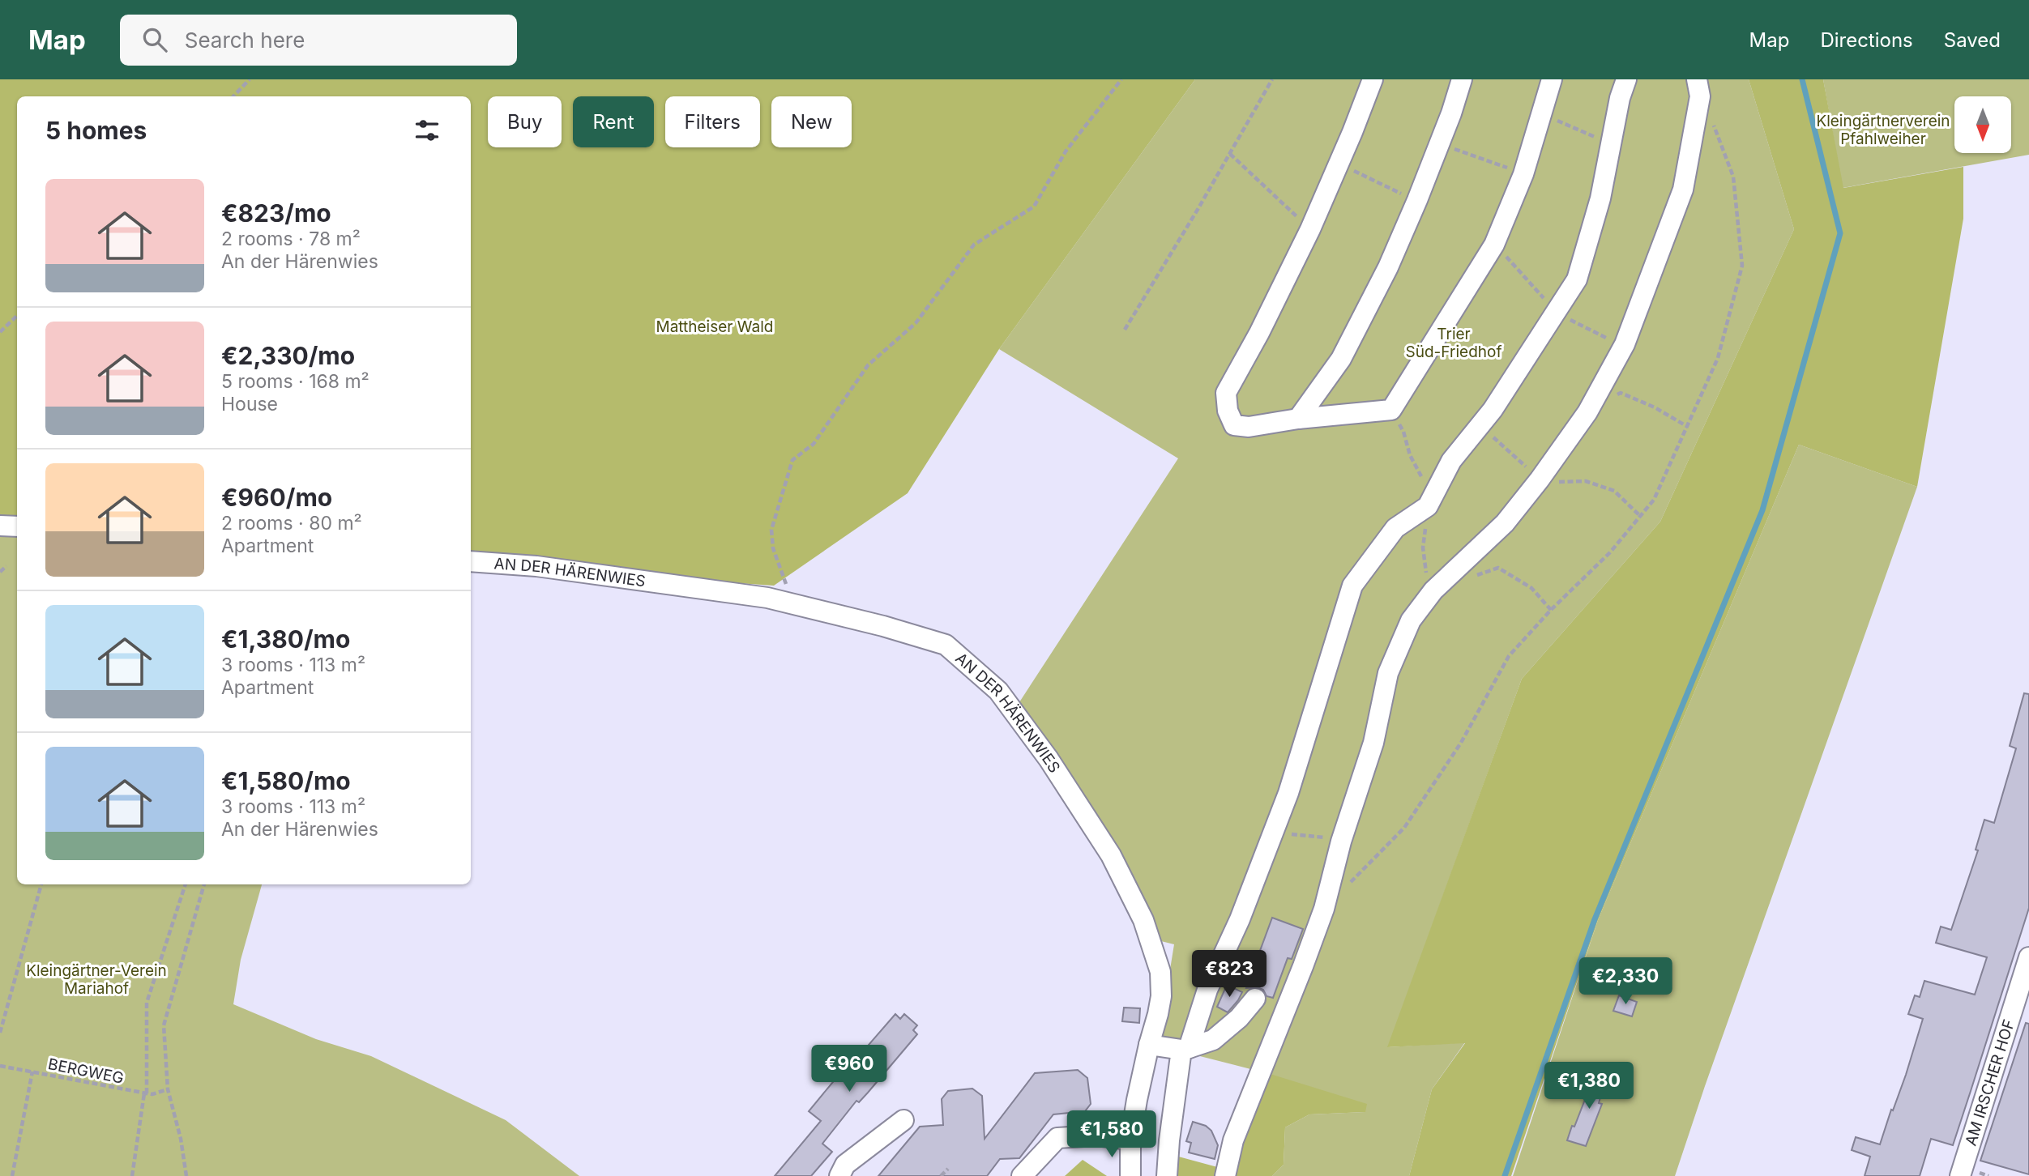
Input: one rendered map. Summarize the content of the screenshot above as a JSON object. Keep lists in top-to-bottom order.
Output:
{
  "streets": {
    "street": ["AN DER HÄRENWIES", "AM IRSCHER HOF"],
    "path": ["BERGWEG"]
  },
  "parks": [
    "Kleingärtnerverein Pfahlweiher",
    "Mattheiser Wald",
    "Trier Süd-Friedhof",
    "Kleingärtner-Verein Mariahof"
  ],
  "north": "bottom",
  "page": {
    "header": "Map",
    "search": "Search here",
    "nav": ["Map", "Directions", "Saved"],
    "chip": [
      "Buy",
      "Rent",
      "Filters",
      "New"
    ],
    "heading": "5 homes",
    "list": [
      {
        "name": "€823/mo",
        "note": "2 rooms · 78 m² · An der Härenwies"
      },
      {
        "name": "€2,330/mo",
        "note": "5 rooms · 168 m² · House"
      },
      {
        "name": "€960/mo",
        "note": "2 rooms · 80 m² · Apartment"
      },
      {
        "name": "€1,380/mo",
        "note": "3 rooms · 113 m² · Apartment"
      },
      {
        "name": "€1,580/mo",
        "note": "3 rooms · 113 m² · An der Härenwies"
      }
    ],
    "price": [
      "€823",
      "€2,330",
      "€960",
      "€1,380",
      "€1,580"
    ]
  }
}
